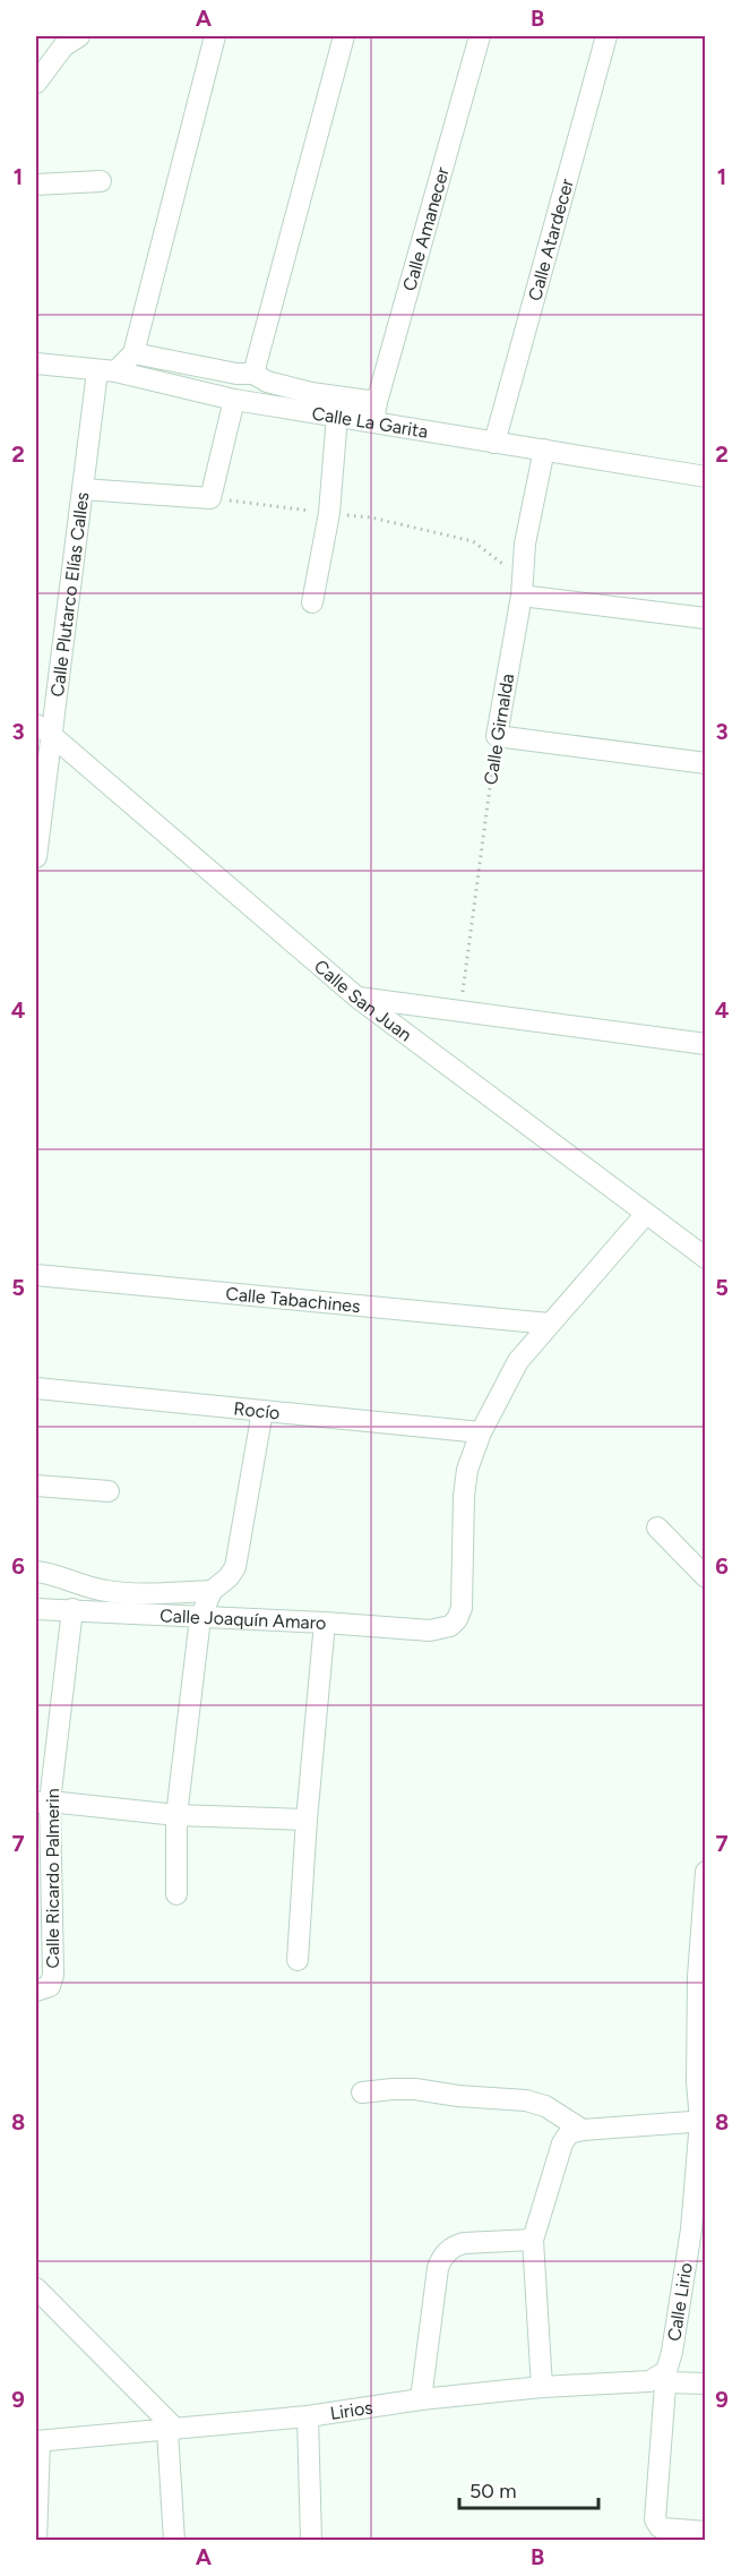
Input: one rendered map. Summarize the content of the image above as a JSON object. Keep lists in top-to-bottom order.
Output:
{
  "streets": {
    "street": [
      "Calle Amanecer",
      "Calle Atardecer",
      "Calle La Garita",
      "Calle Plutarco Elías Calles",
      "Calle Girnalda",
      "Calle San Juan",
      "Calle Tabachines",
      "Rocío",
      "Calle Joaquín Amaro",
      "Calle Ricardo Palmerin",
      "Calle Lirio",
      "Lirios"
    ]
  },
  "crossings": [
    ["Calle Amanecer", "Calle La Garita"],
    ["Calle Atardecer", "Calle La Garita"],
    ["Calle La Garita", "Calle Plutarco Elías Calles"],
    ["Calle La Garita", "Calle Girnalda"],
    ["Calle Plutarco Elías Calles", "Calle San Juan"],
    ["Rocío", "Calle Joaquín Amaro"],
    ["Calle Joaquín Amaro", "Calle Ricardo Palmerin"],
    ["Calle Lirio", "Lirios"]
  ],
  "scale_bar": "50 m",
  "grid": {
    "columns": ["A", "B"],
    "rows": [
      "1",
      "2",
      "3",
      "4",
      "5",
      "6",
      "7",
      "8",
      "9"
    ]
  }
}
